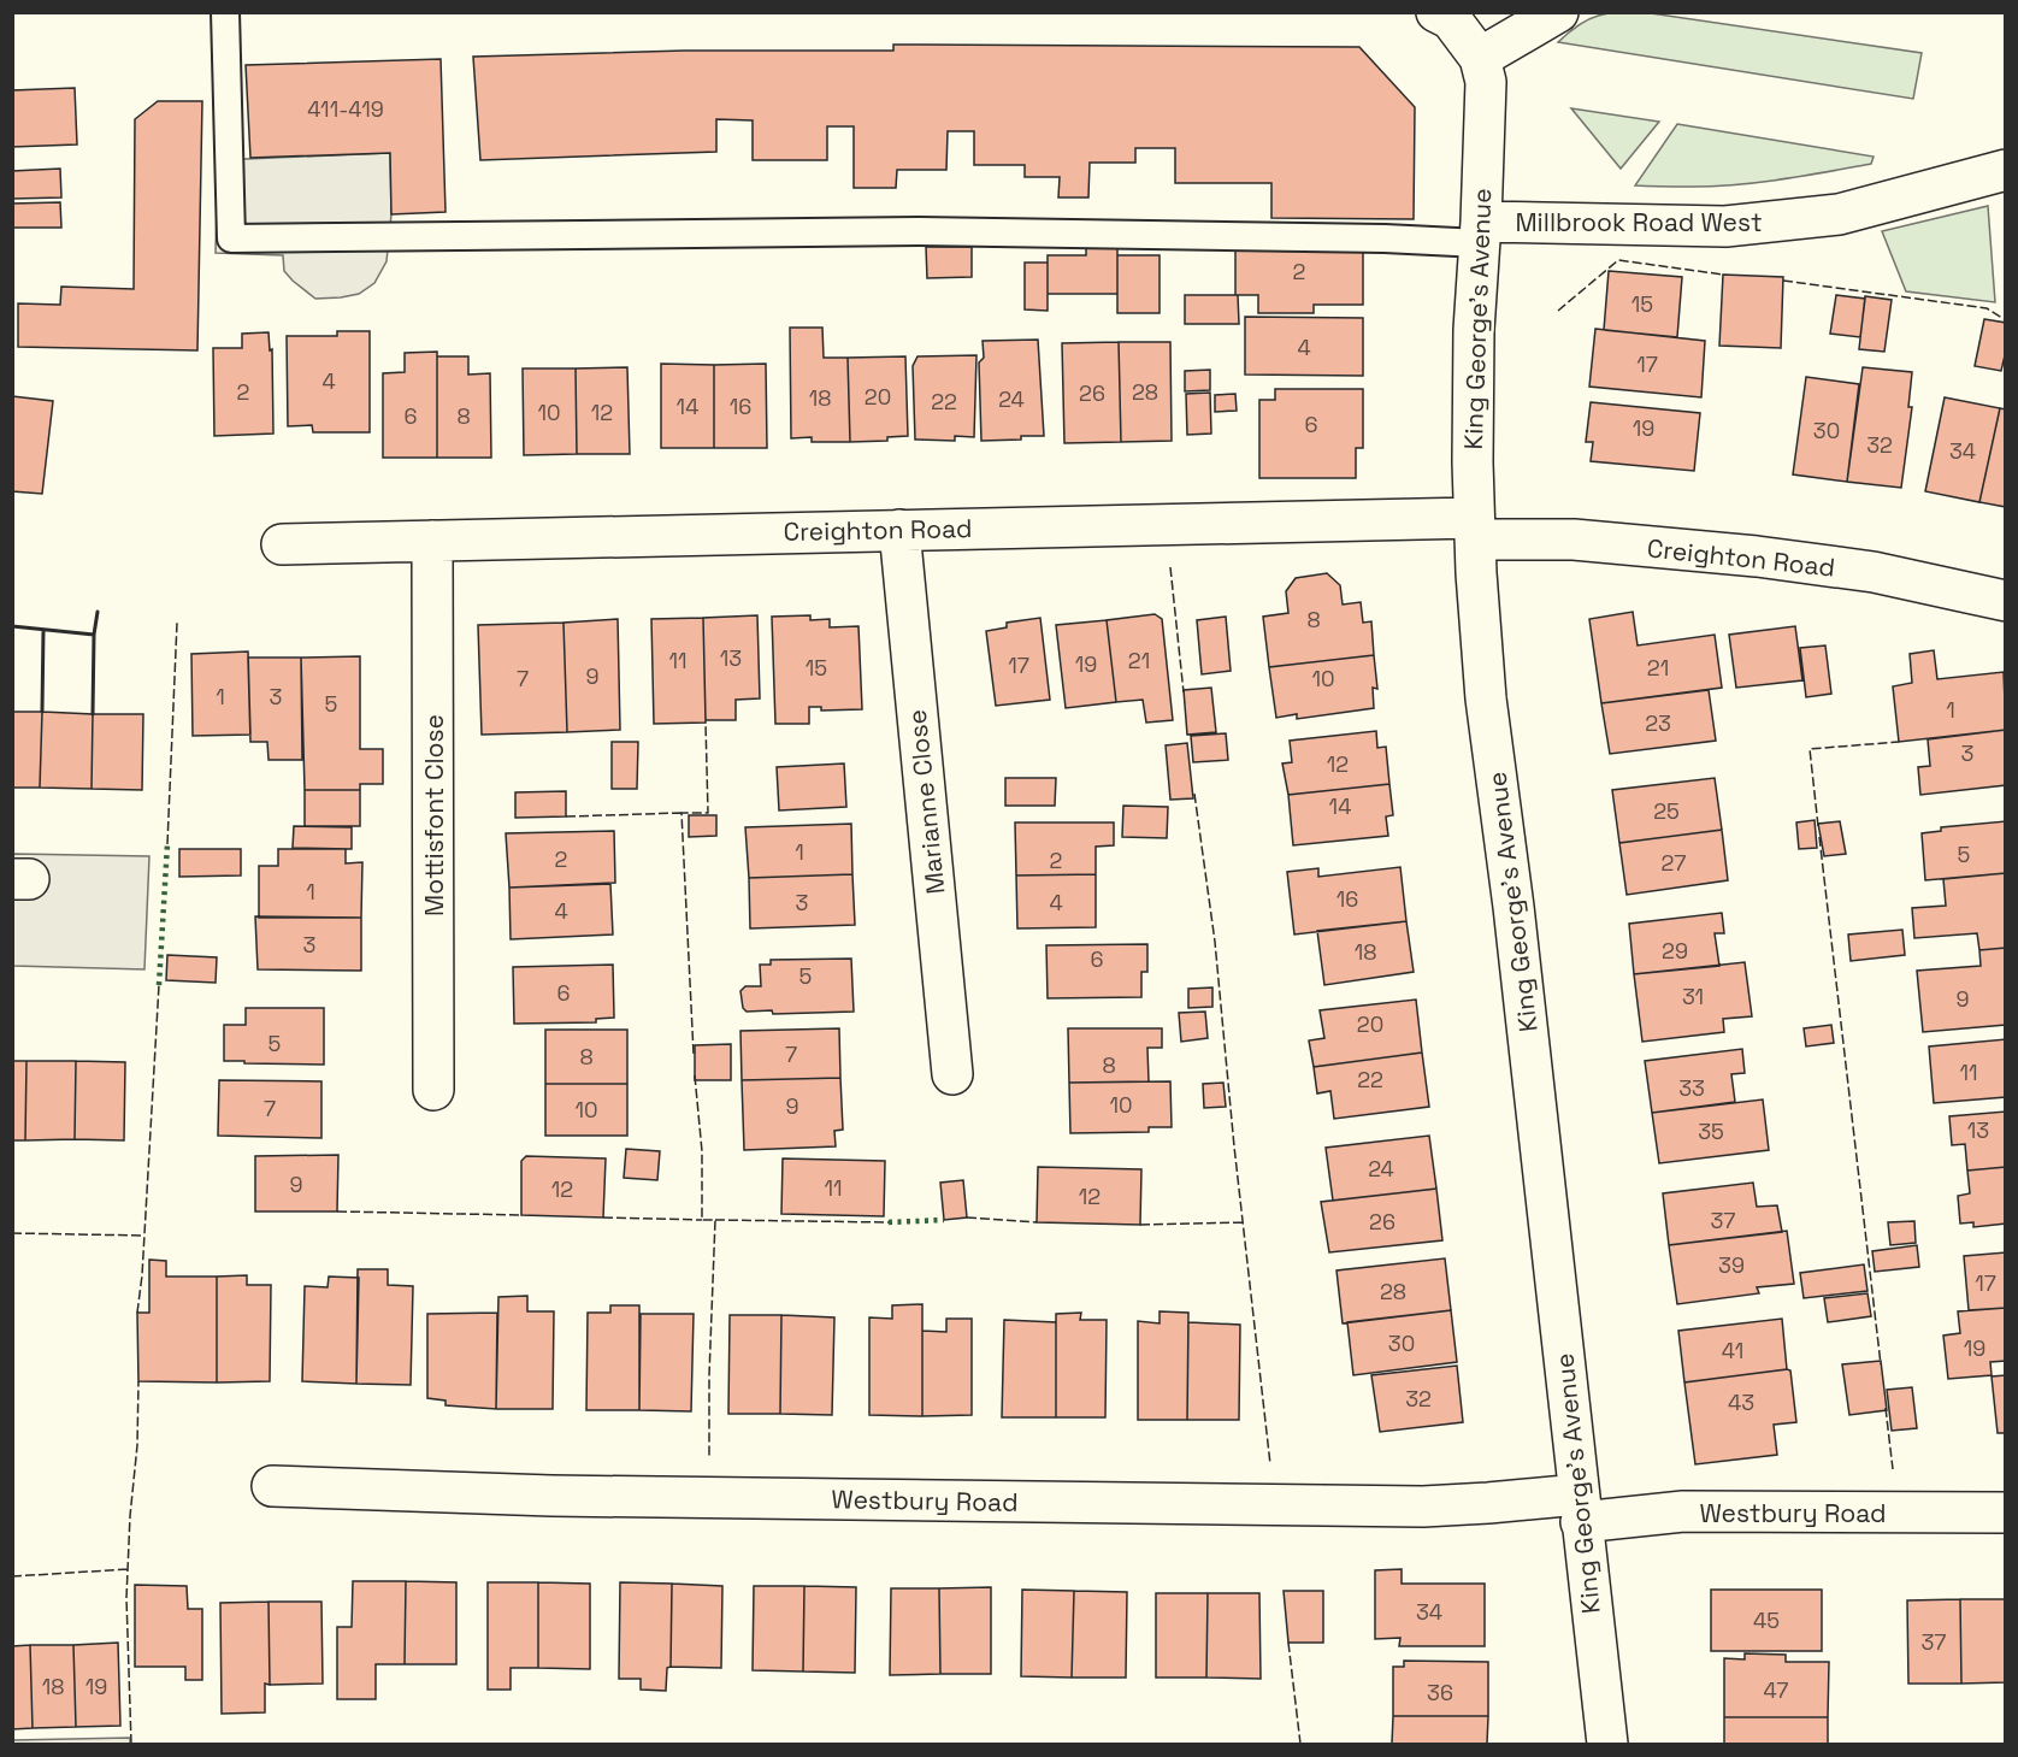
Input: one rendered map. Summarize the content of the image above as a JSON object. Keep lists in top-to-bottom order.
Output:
{
  "streets": {
    "main road": [
      "Millbrook Road West",
      "King George's Avenue",
      "Creighton Road",
      "Marianne Close",
      "Mottisfont Close",
      "Westbury Road"
    ]
  },
  "crossings": [
    ["Millbrook Road West", "King George's Avenue"],
    ["King George's Avenue", "Creighton Road"],
    ["King George's Avenue", "Westbury Road"],
    ["Creighton Road", "Marianne Close"],
    ["Creighton Road", "Mottisfont Close"]
  ],
  "house_numbers": [
    "411-419",
    "2",
    "15",
    "4",
    "17",
    "4",
    "2",
    "28",
    "26",
    "20",
    "18",
    "24",
    "22",
    "14",
    "16",
    "10",
    "12",
    "6",
    "8",
    "6",
    "19",
    "30",
    "32",
    "34",
    "8",
    "13",
    "11",
    "21",
    "19",
    "17",
    "15",
    "21",
    "9",
    "7",
    "10",
    "1",
    "3",
    "5",
    "1",
    "23",
    "3",
    "12",
    "14",
    "25",
    "1",
    "5",
    "2",
    "2",
    "27",
    "1",
    "16",
    "3",
    "4",
    "4",
    "3",
    "29",
    "18",
    "6",
    "5",
    "6",
    "31",
    "9",
    "20",
    "5",
    "7",
    "8",
    "8",
    "11",
    "22",
    "33",
    "10",
    "9",
    "7",
    "10",
    "13",
    "35",
    "24",
    "9",
    "11",
    "12",
    "12",
    "37",
    "26",
    "39",
    "17",
    "28",
    "30",
    "19",
    "41",
    "32",
    "43",
    "34",
    "45",
    "37",
    "18",
    "19",
    "47",
    "36"
  ]
}
